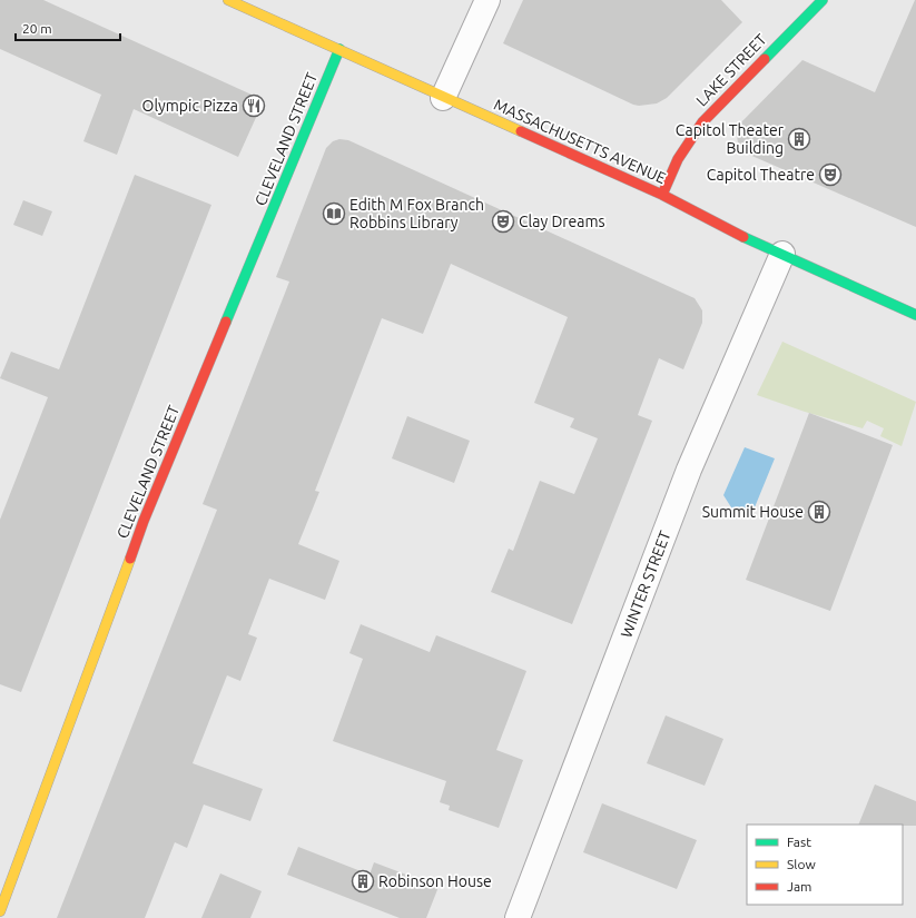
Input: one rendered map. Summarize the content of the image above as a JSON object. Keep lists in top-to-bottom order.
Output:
{
  "streets": {
    "main road": ["LAKE STREET", "CLEVELAND STREET", "MASSACHUSETTS AVENUE"],
    "street": ["WINTER STREET"]
  },
  "crossings": [
    ["LAKE STREET", "MASSACHUSETTS AVENUE"],
    ["CLEVELAND STREET", "MASSACHUSETTS AVENUE"],
    ["MASSACHUSETTS AVENUE", "WINTER STREET"]
  ],
  "places": {
    "restaurant": ["Olympic Pizza"],
    "building": ["Capitol Theater Building", "Summit House", "Robinson House"],
    "theatre": ["Capitol Theatre", "Clay Dreams"],
    "library": ["Edith M Fox Branch Robbins Library"]
  },
  "legend": ["Fast", "Slow", "Jam"],
  "scale_bar": "20 m"
}
